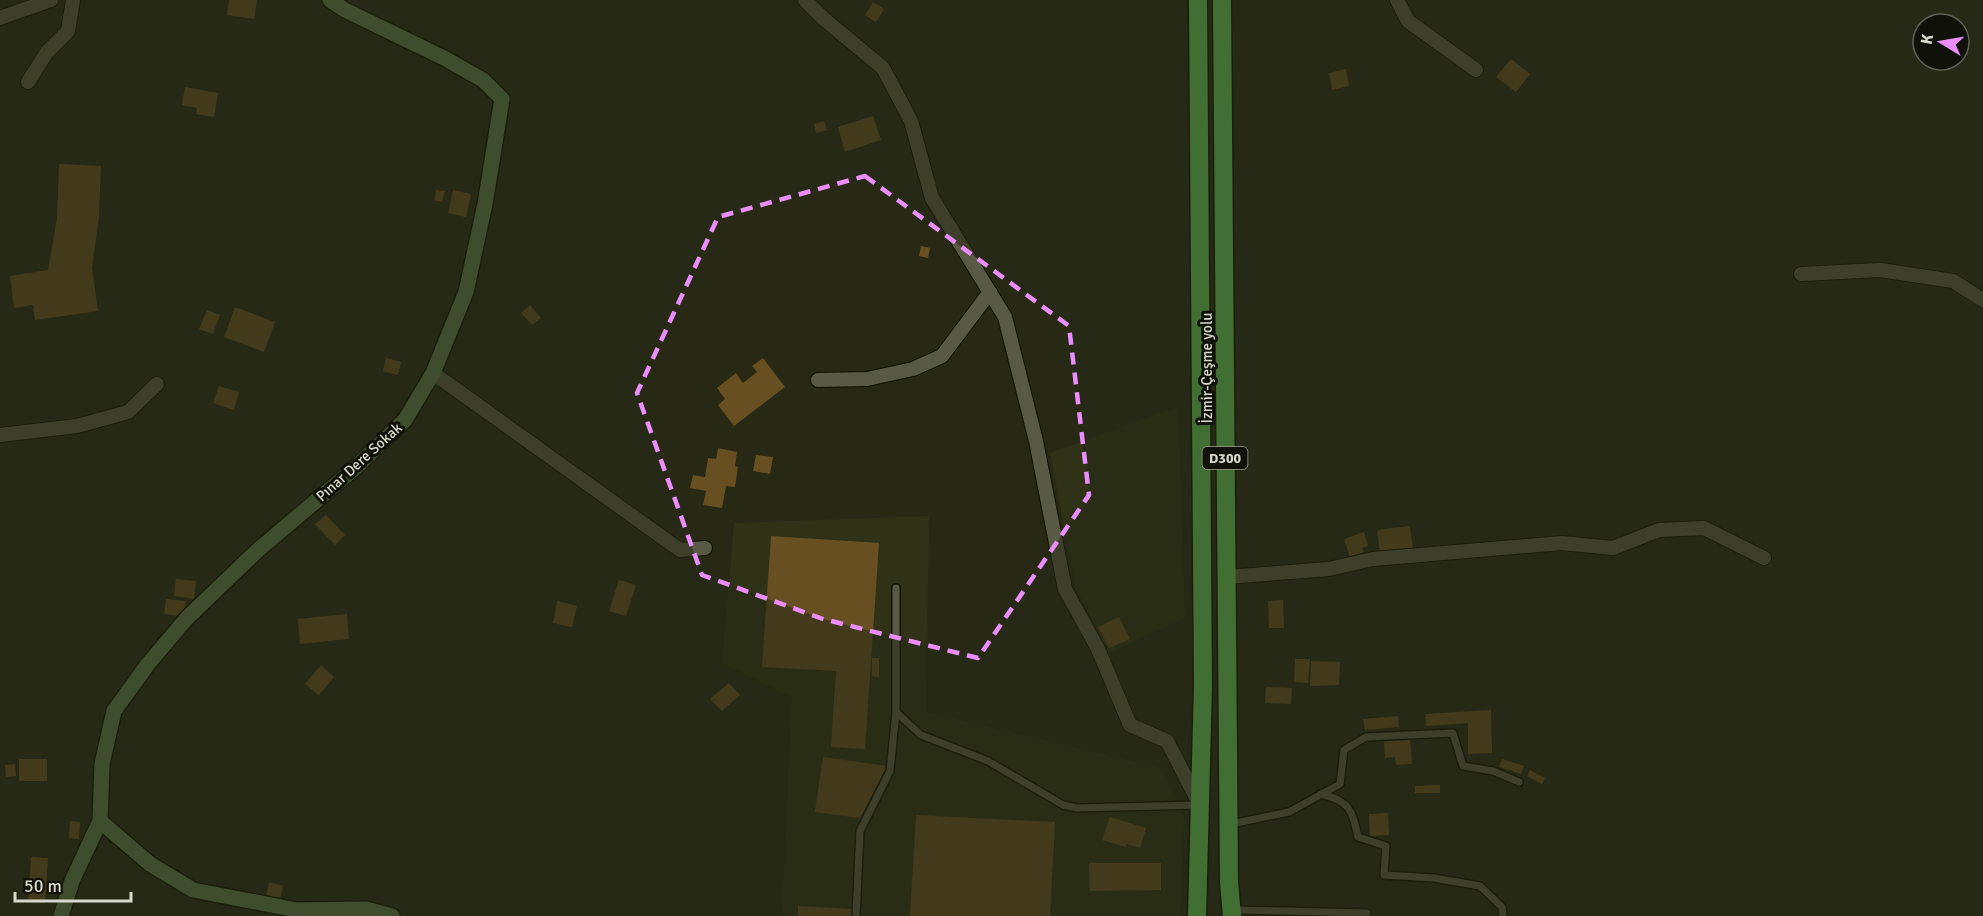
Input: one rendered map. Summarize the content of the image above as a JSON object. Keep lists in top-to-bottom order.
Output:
{
  "streets": {
    "highway": ["İzmir-Çeşme yolu", "D300"],
    "street": ["Pınar Dere Sokak"]
  },
  "scale_bar": "50 m",
  "north": "left"
}
